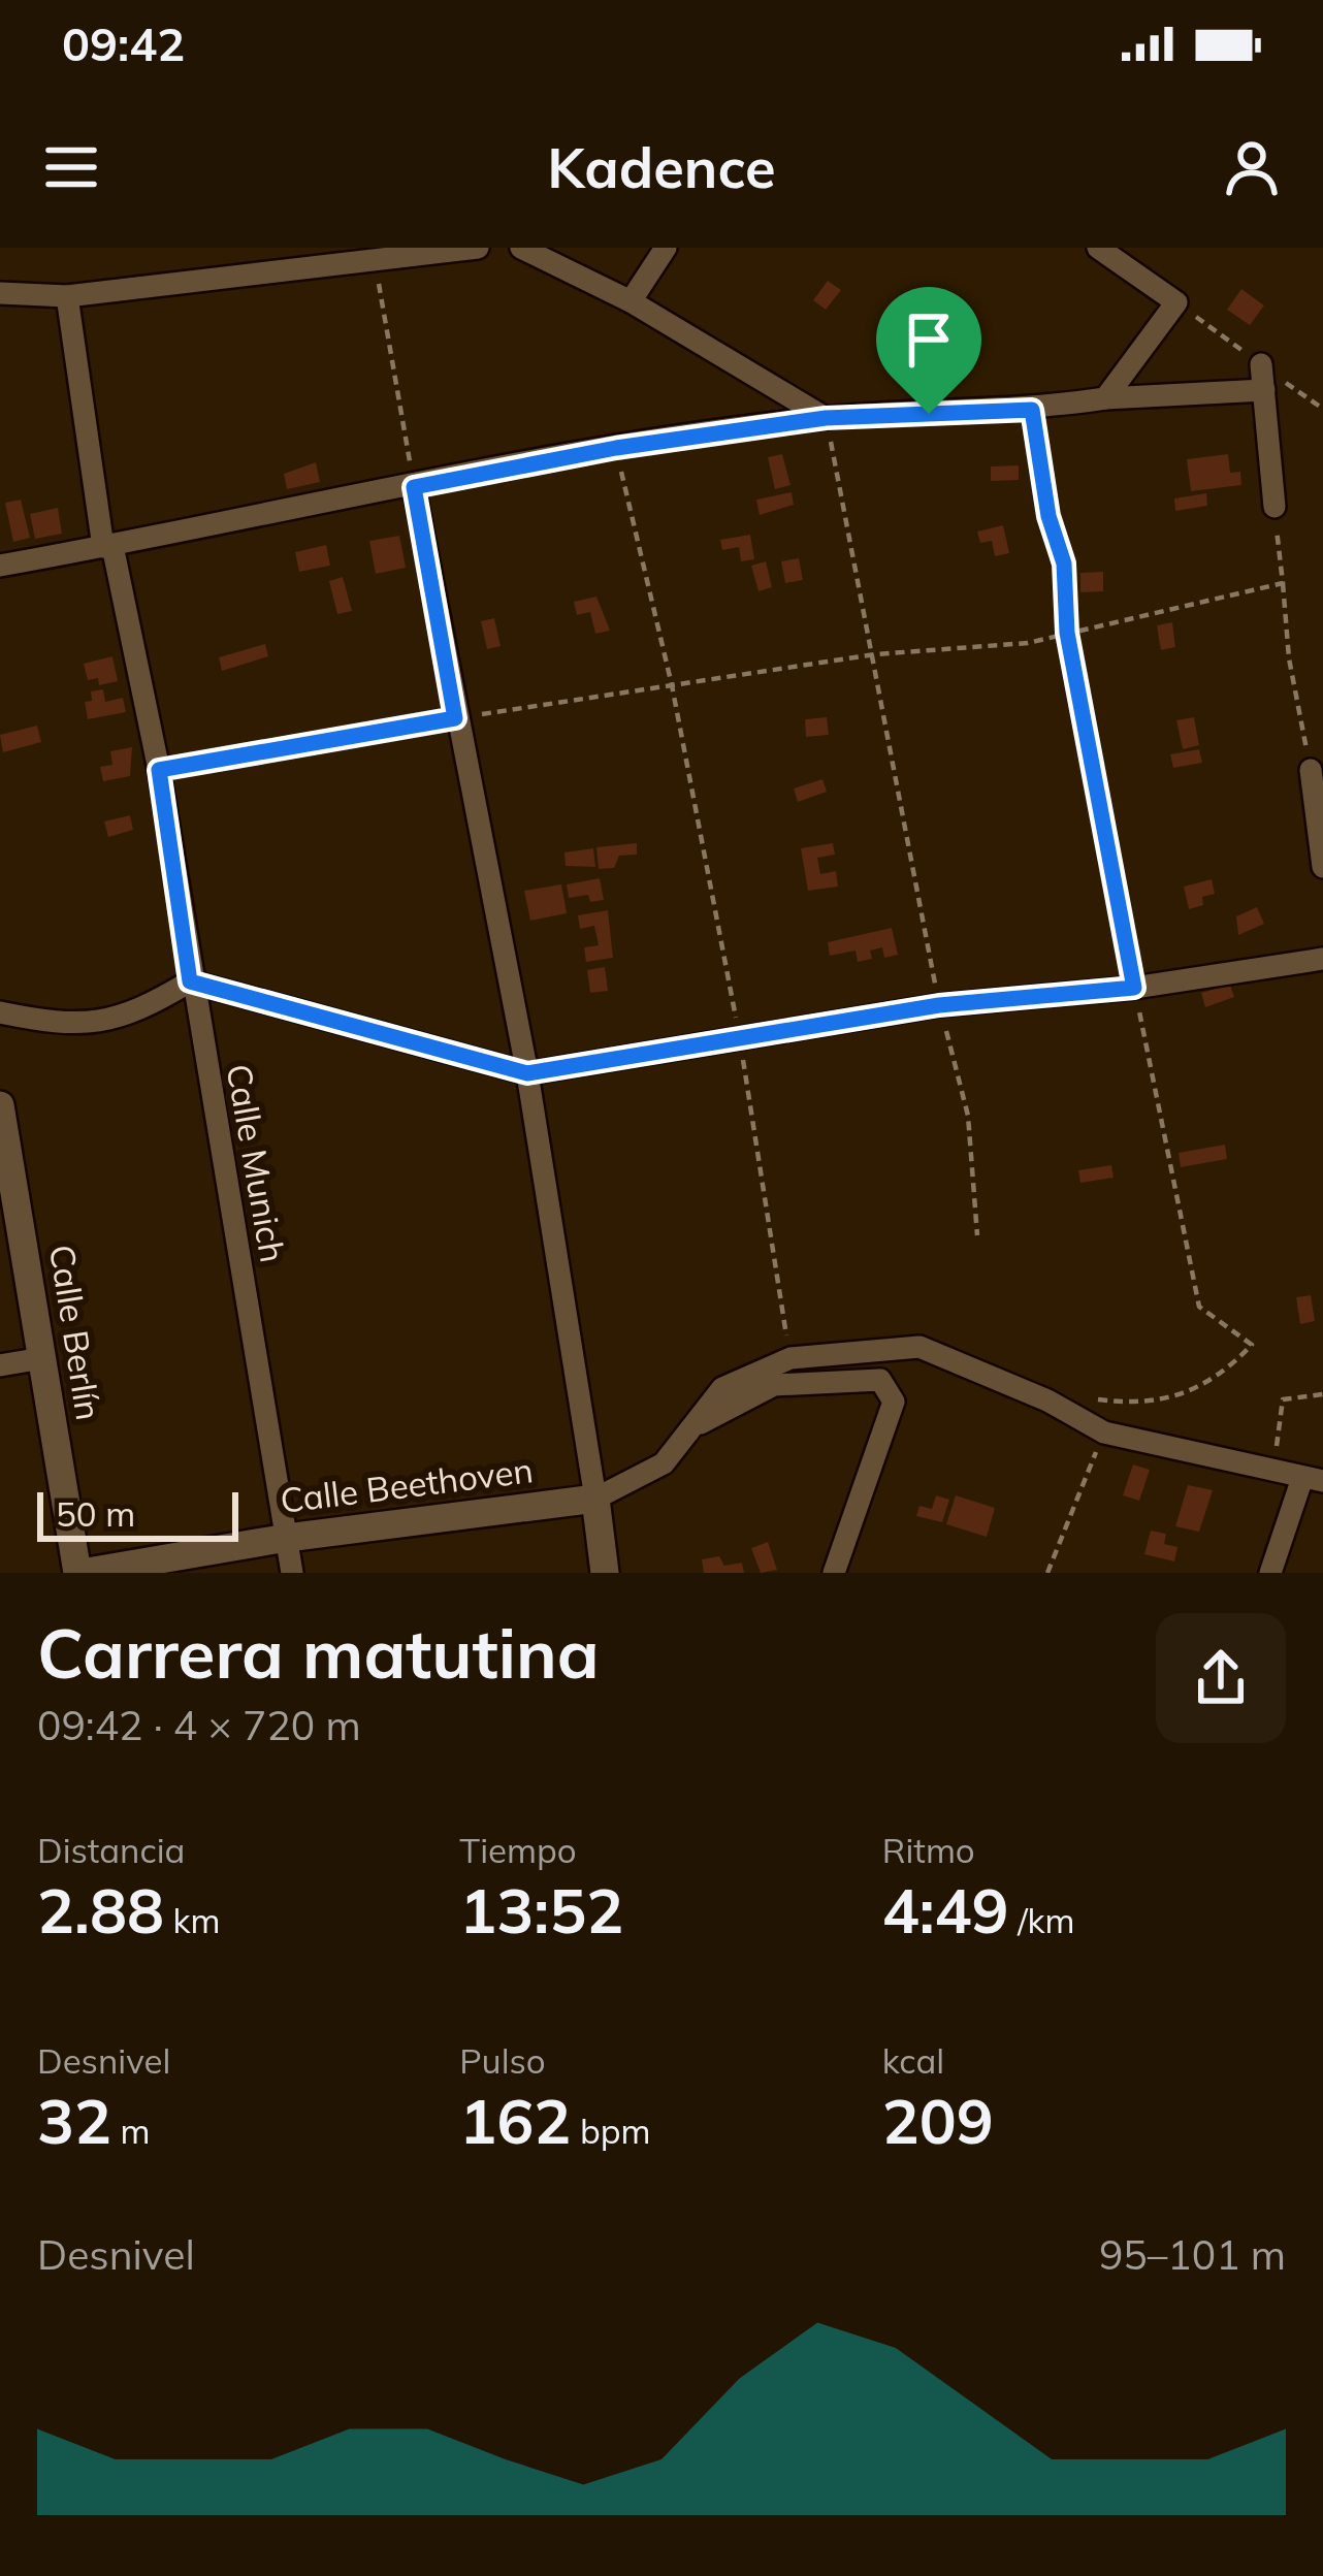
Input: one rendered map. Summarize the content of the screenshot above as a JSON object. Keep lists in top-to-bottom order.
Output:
{
  "streets": {
    "street": ["Calle Munich", "Calle Berlín", "Calle Beethoven"]
  },
  "crossings": [
    ["Calle Munich", "Calle Beethoven"],
    ["Calle Berlín", "Calle Beethoven"]
  ],
  "scale_bar": "50 m",
  "page": {
    "status": "09:42",
    "header": "Kadence",
    "scale": "50 m",
    "heading": ["Carrera matutina", "09:42 · 4 × 720 m"],
    "stats": [
      ["Distancia", "2.88 km"],
      ["Tiempo", "13:52"],
      ["Ritmo", "4:49 /km"],
      ["Desnivel", "32 m"],
      ["Pulso", "162 bpm"],
      ["kcal", "209"]
    ],
    "chart": ["Desnivel", "95–101 m"]
  }
}
